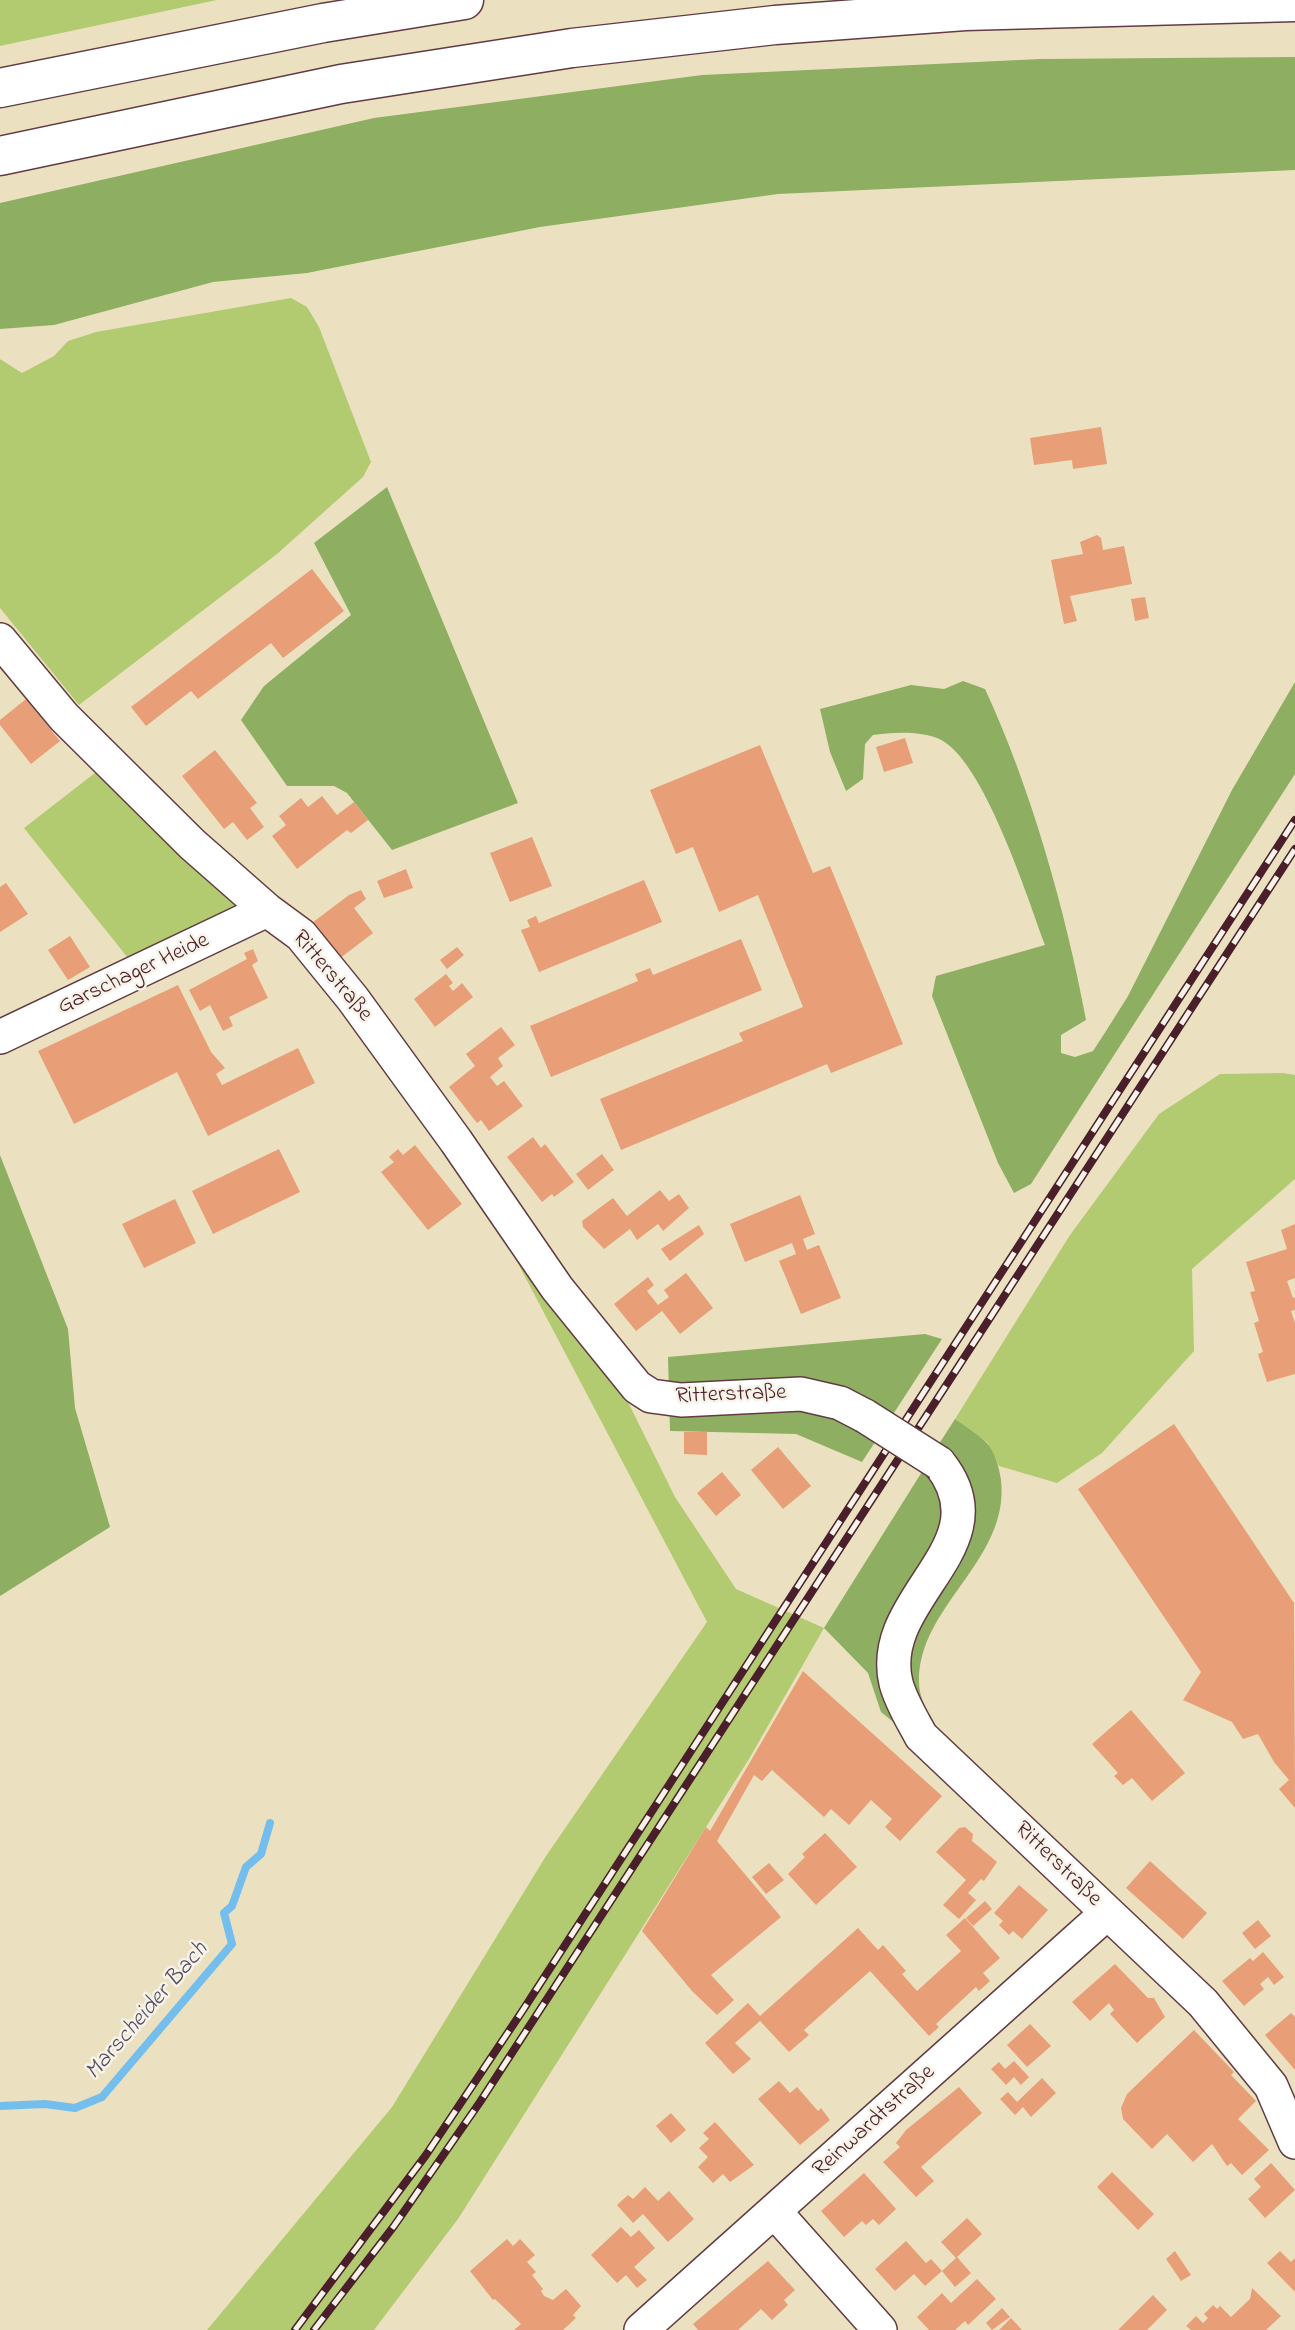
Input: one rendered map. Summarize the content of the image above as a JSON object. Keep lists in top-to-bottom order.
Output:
{
  "streets": {
    "street": ["Garschager Heide", "Ritterstraße", "Reinwardtstraße"]
  },
  "crossings": [
    ["Garschager Heide", "Ritterstraße"],
    ["Ritterstraße", "Reinwardtstraße"]
  ],
  "water": ["Marscheider Bach"]
}
